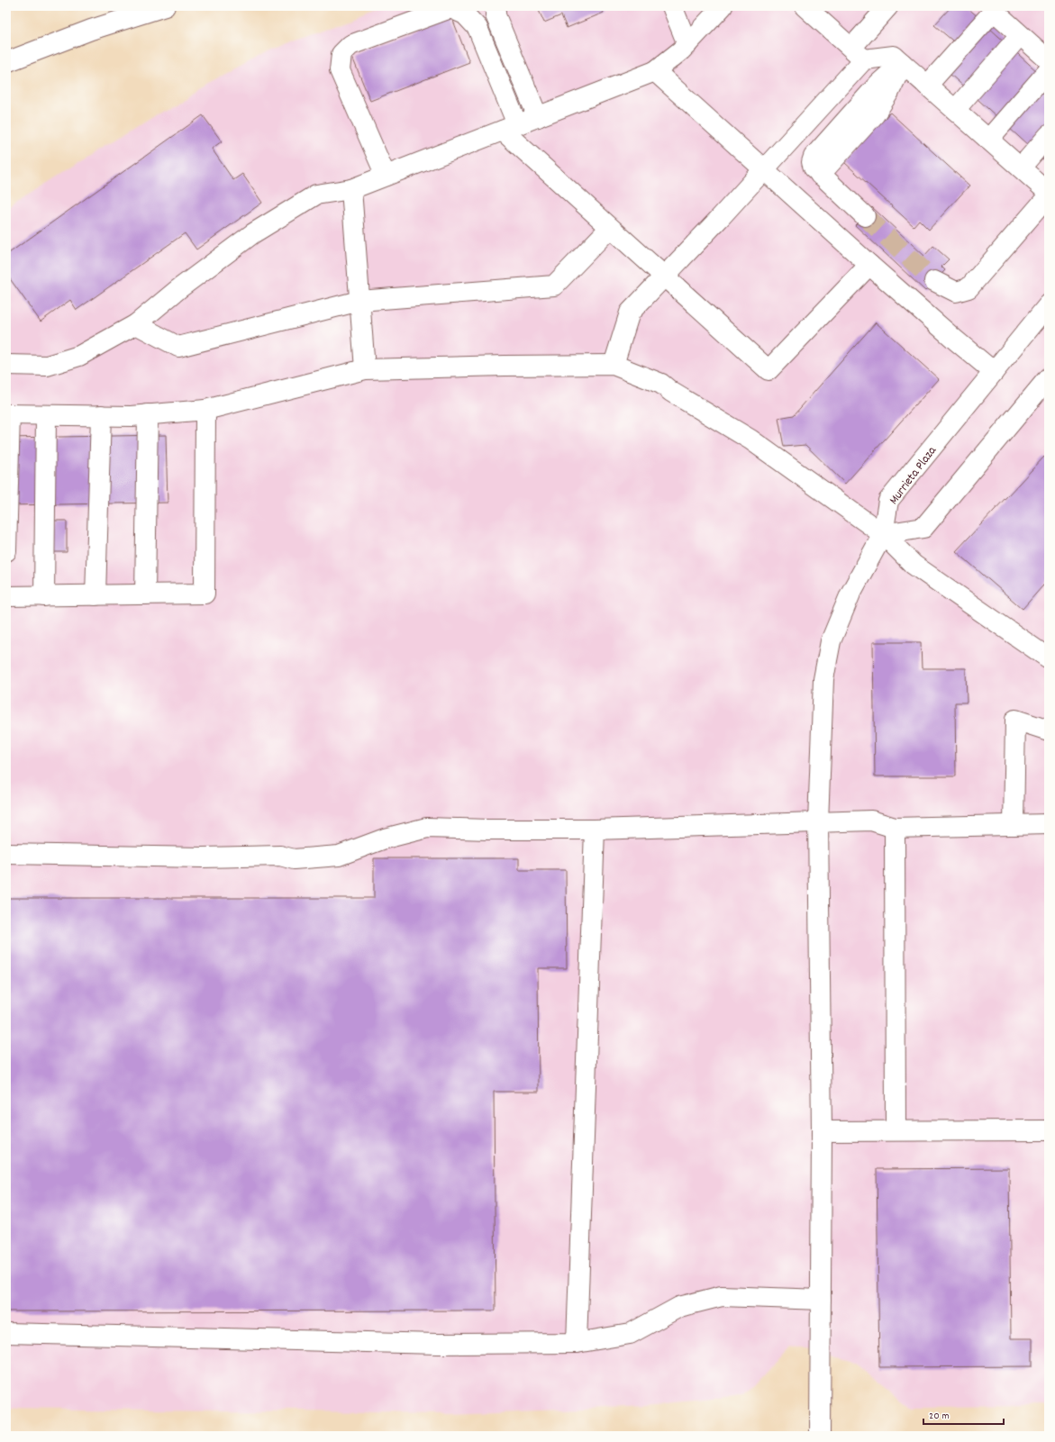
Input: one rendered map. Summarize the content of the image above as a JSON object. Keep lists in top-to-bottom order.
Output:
{
  "streets": {
    "main road": ["Murrieta Plaza"]
  },
  "scale_bar": "20 m"
}
